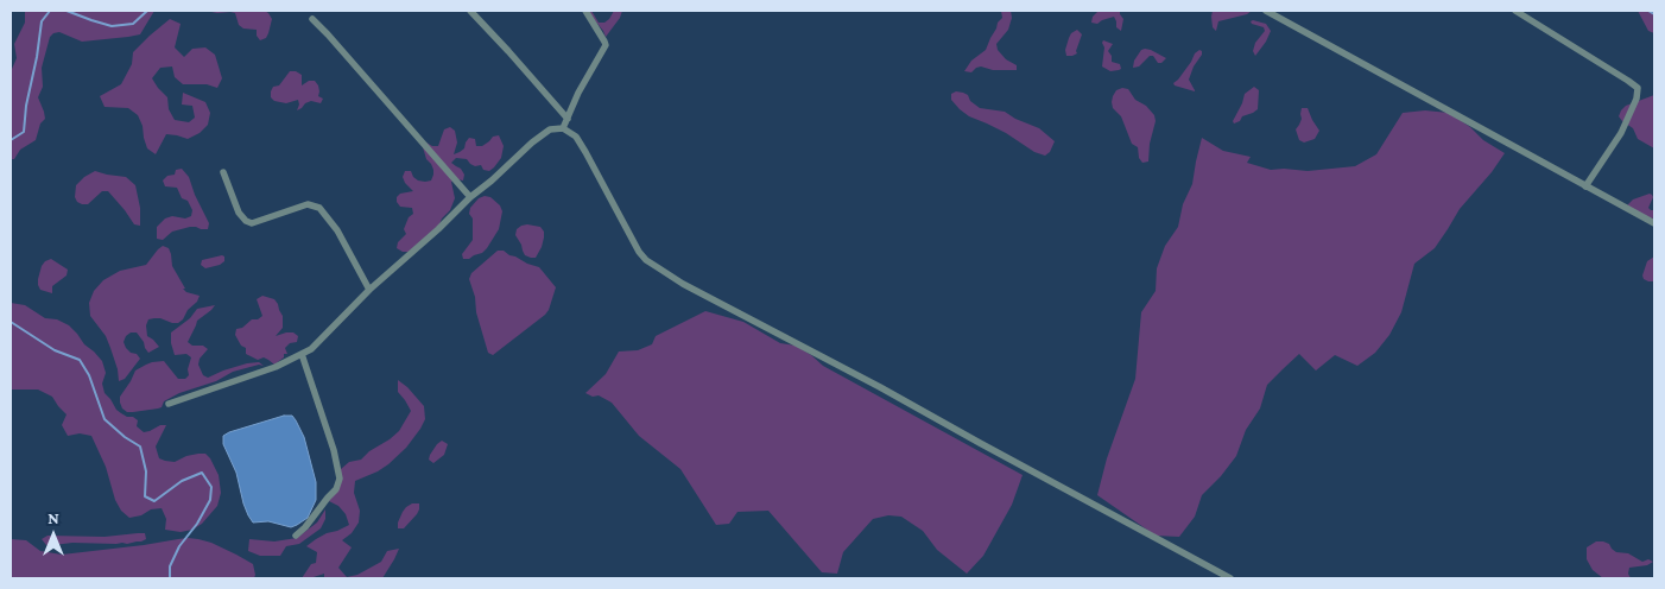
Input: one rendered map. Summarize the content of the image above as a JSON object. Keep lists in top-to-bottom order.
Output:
{
  "north": "top"
}
